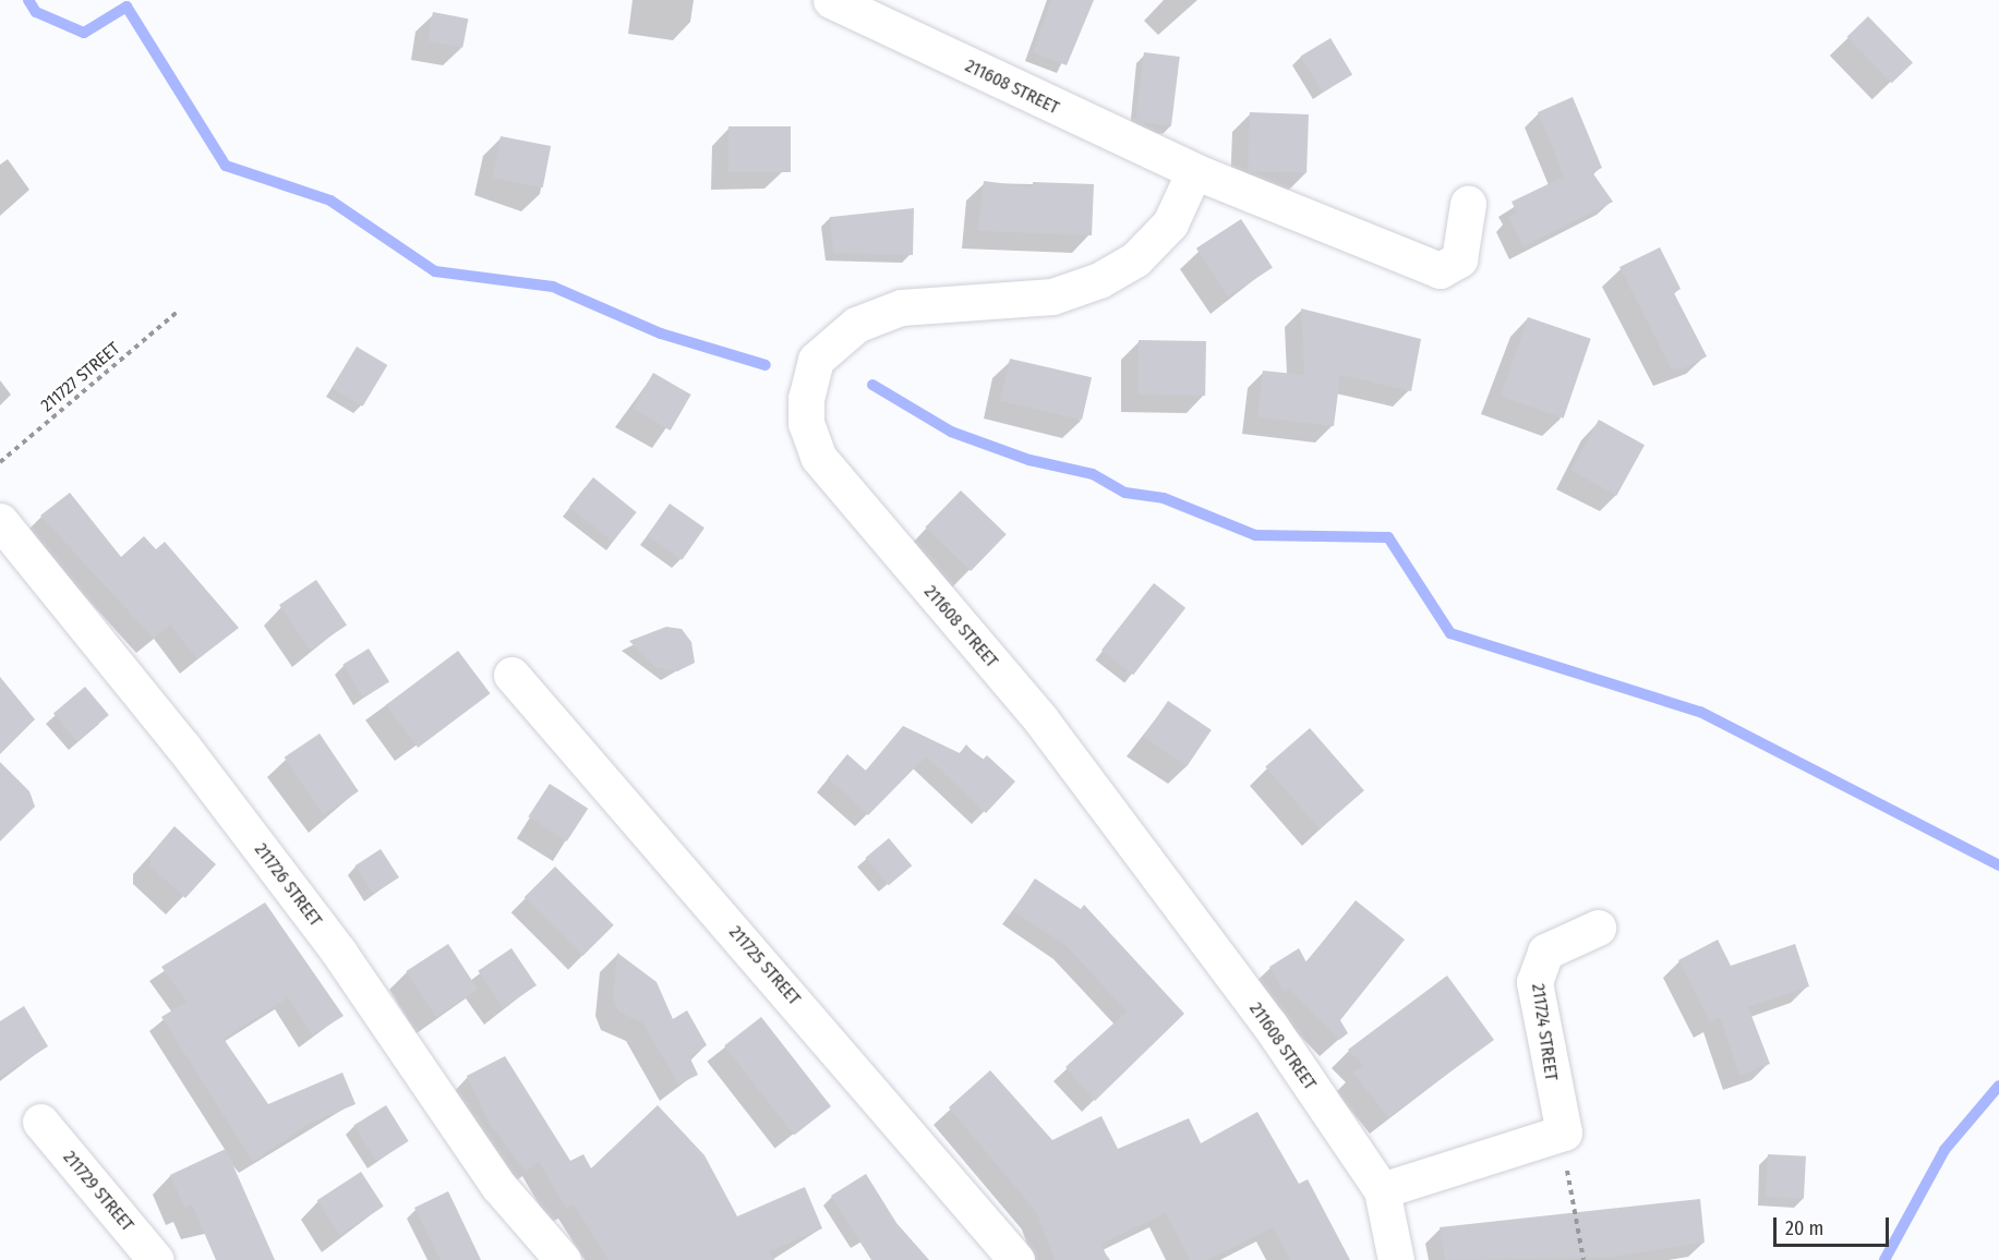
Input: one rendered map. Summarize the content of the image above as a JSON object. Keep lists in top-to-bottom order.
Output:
{
  "streets": {
    "street": [
      "211608 STREET",
      "211726 STREET",
      "211725 STREET",
      "211724 STREET",
      "211729 STREET"
    ],
    "path": ["211727 STREET"]
  },
  "scale_bar": "20 m"
}
